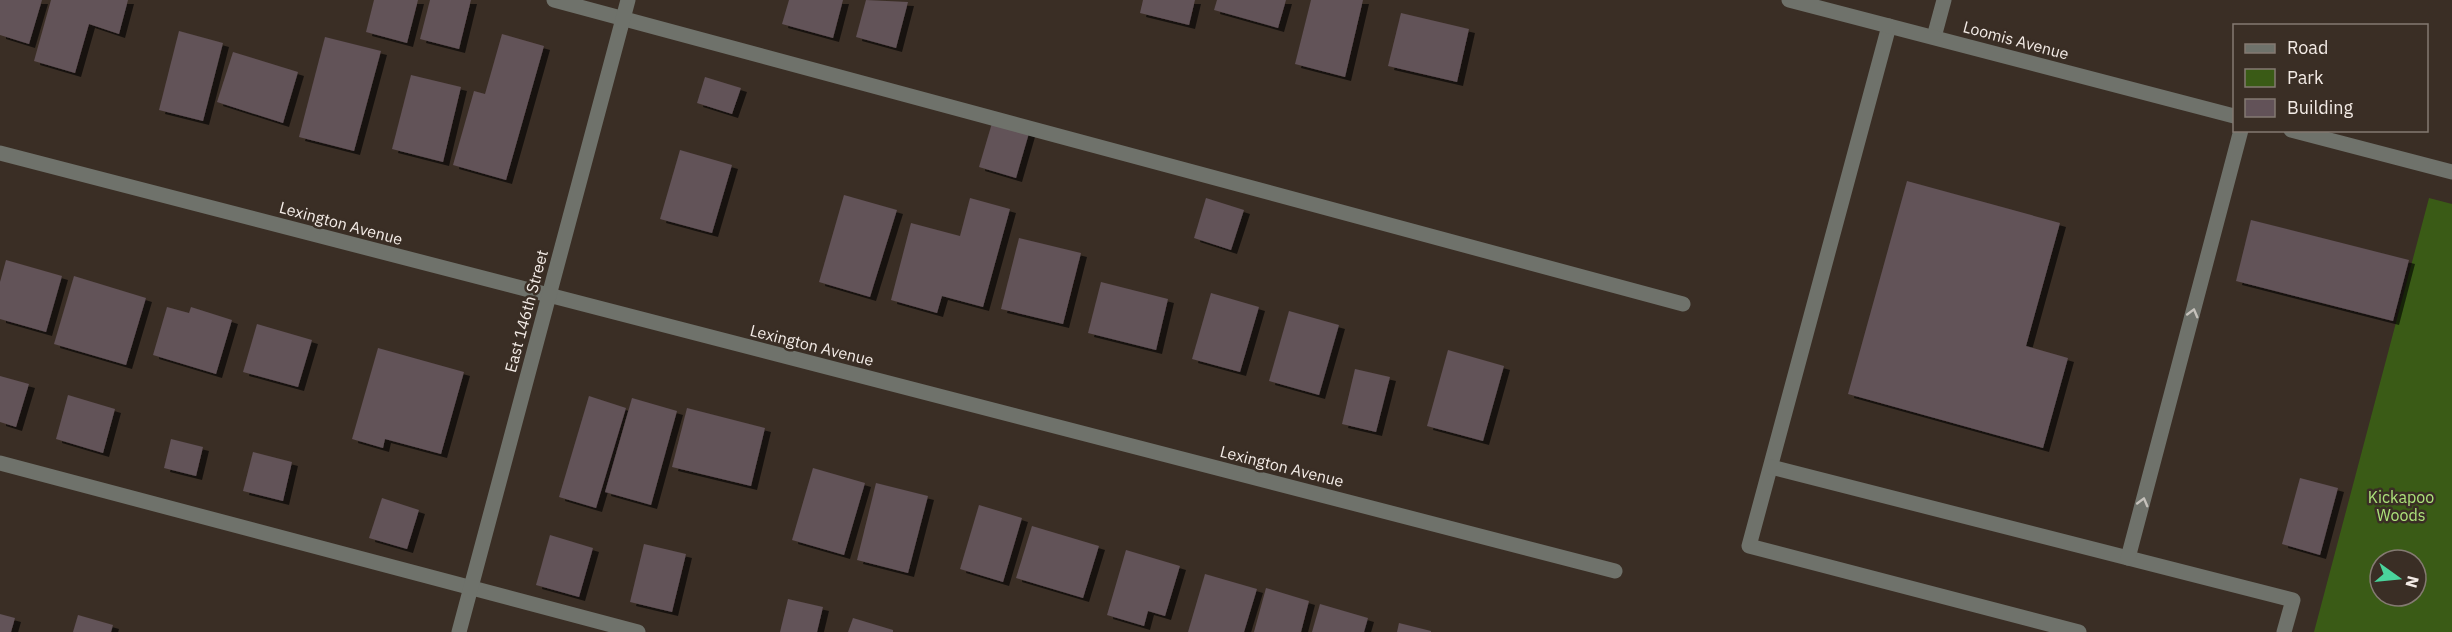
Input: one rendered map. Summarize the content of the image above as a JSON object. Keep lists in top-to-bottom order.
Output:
{
  "streets": {
    "street": ["Loomis Avenue", "Lexington Avenue", "East 146th Street"]
  },
  "crossings": [
    ["Lexington Avenue", "East 146th Street"]
  ],
  "parks": ["Kickapoo Woods"],
  "legend": ["Road", "Park", "Building"],
  "north": "right"
}
